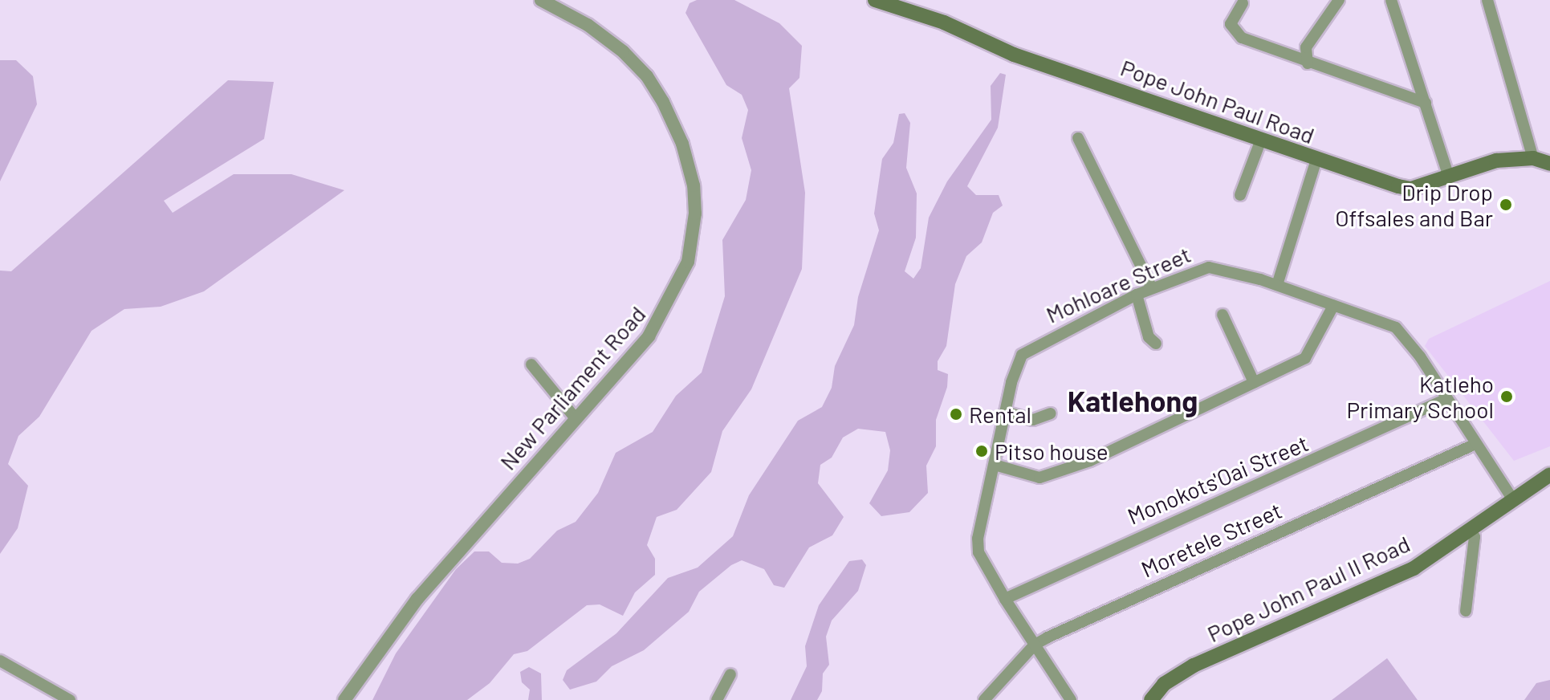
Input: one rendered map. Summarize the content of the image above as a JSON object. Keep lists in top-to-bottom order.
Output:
{
  "streets": {
    "main road": ["Pope John Paul Road", "Pope John Paul II Road"],
    "street": [
      "Mohloare Street",
      "New Parliament Road",
      "Monokots'Oai Street",
      "Moretele Street"
    ]
  },
  "crossings": [
    ["Mohloare Street", "Monokots'Oai Street"],
    ["Mohloare Street", "Moretele Street"],
    ["Mohloare Street", "Pope John Paul II Road"]
  ],
  "districts": ["Katlehong"],
  "places": [
    "Drip Drop Offsales and Bar",
    "Katleho Primary School",
    "Rental",
    "Pitso house"
  ]
}
